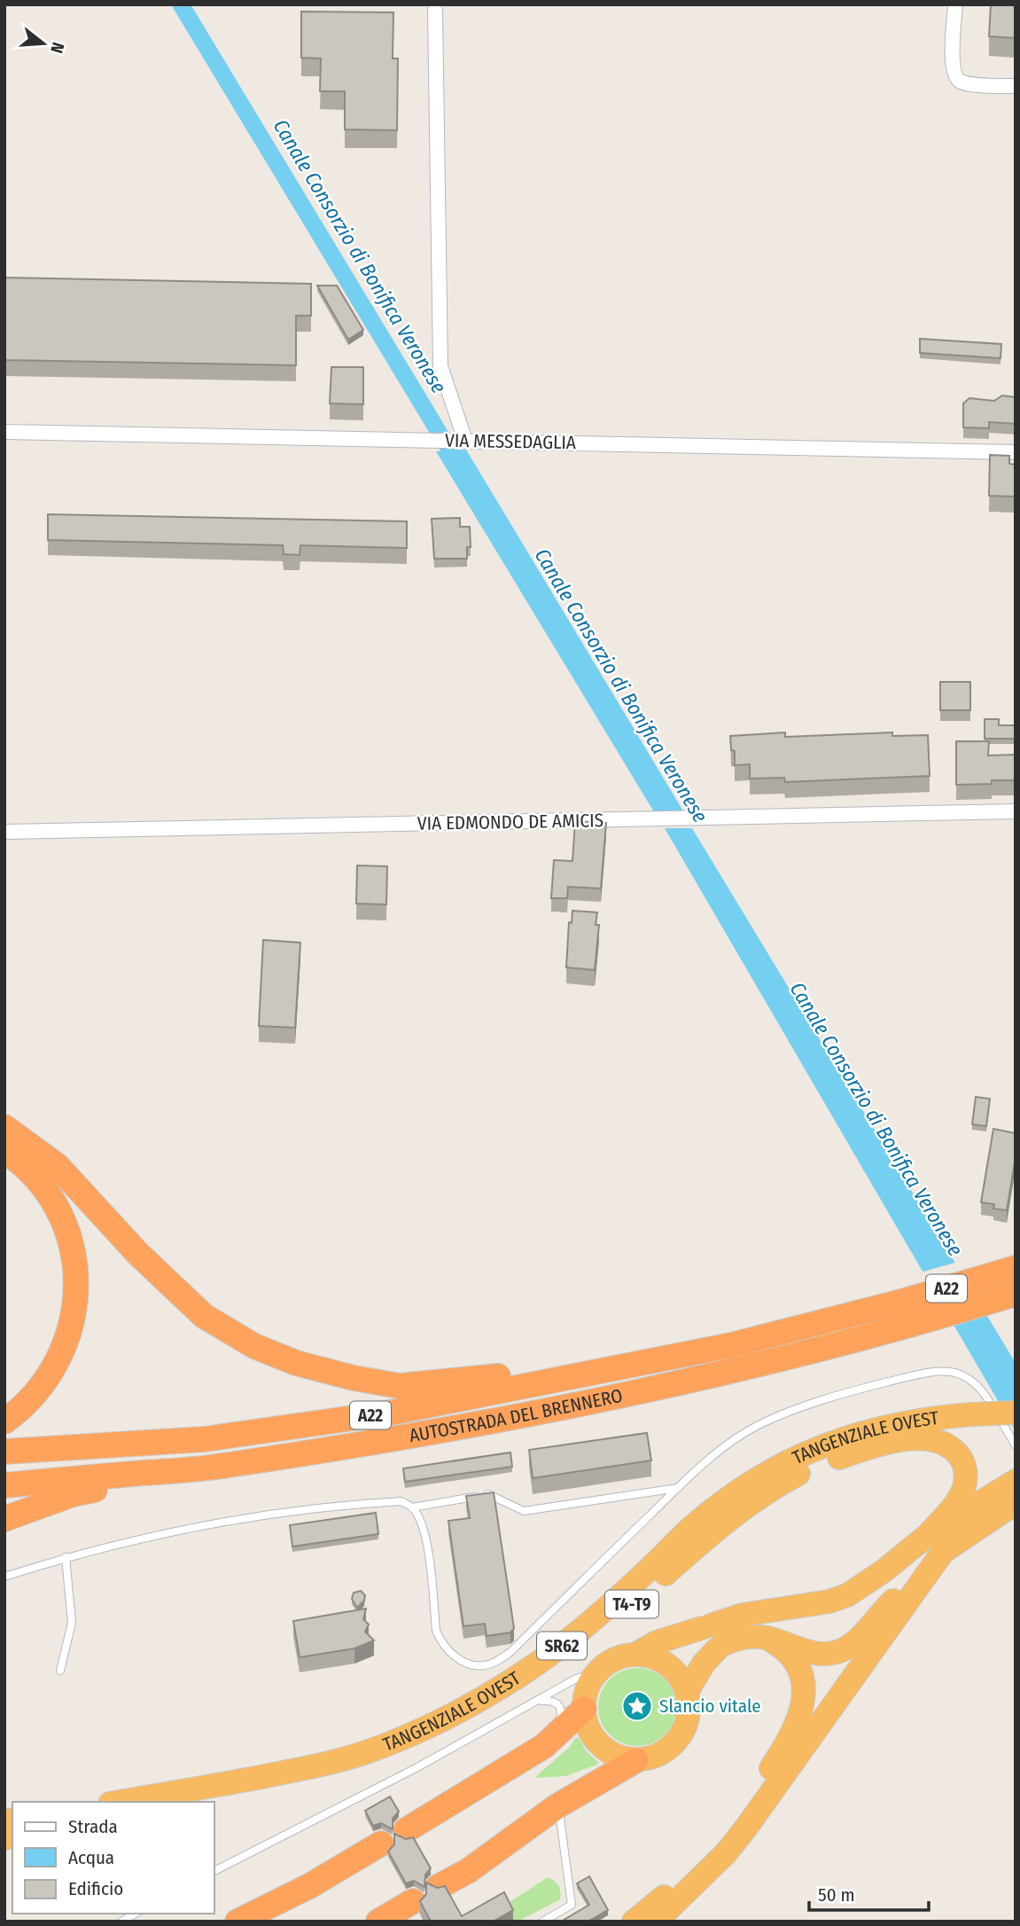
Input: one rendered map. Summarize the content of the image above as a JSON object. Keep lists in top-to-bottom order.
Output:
{
  "streets": {
    "highway": [
      "A22",
      "AUTOSTRADA DEL BRENNERO",
      "TANGENZIALE OVEST",
      "T4-T9",
      "SR62"
    ],
    "street": ["VIA MESSEDAGLIA", "VIA EDMONDO DE AMICIS"]
  },
  "water": ["Canale Consorzio di Bonifica Veronese"],
  "places": {
    "place": ["Slancio vitale"]
  },
  "legend": ["Strada", "Acqua", "Edificio"],
  "scale_bar": "50 m",
  "north": "right"
}
